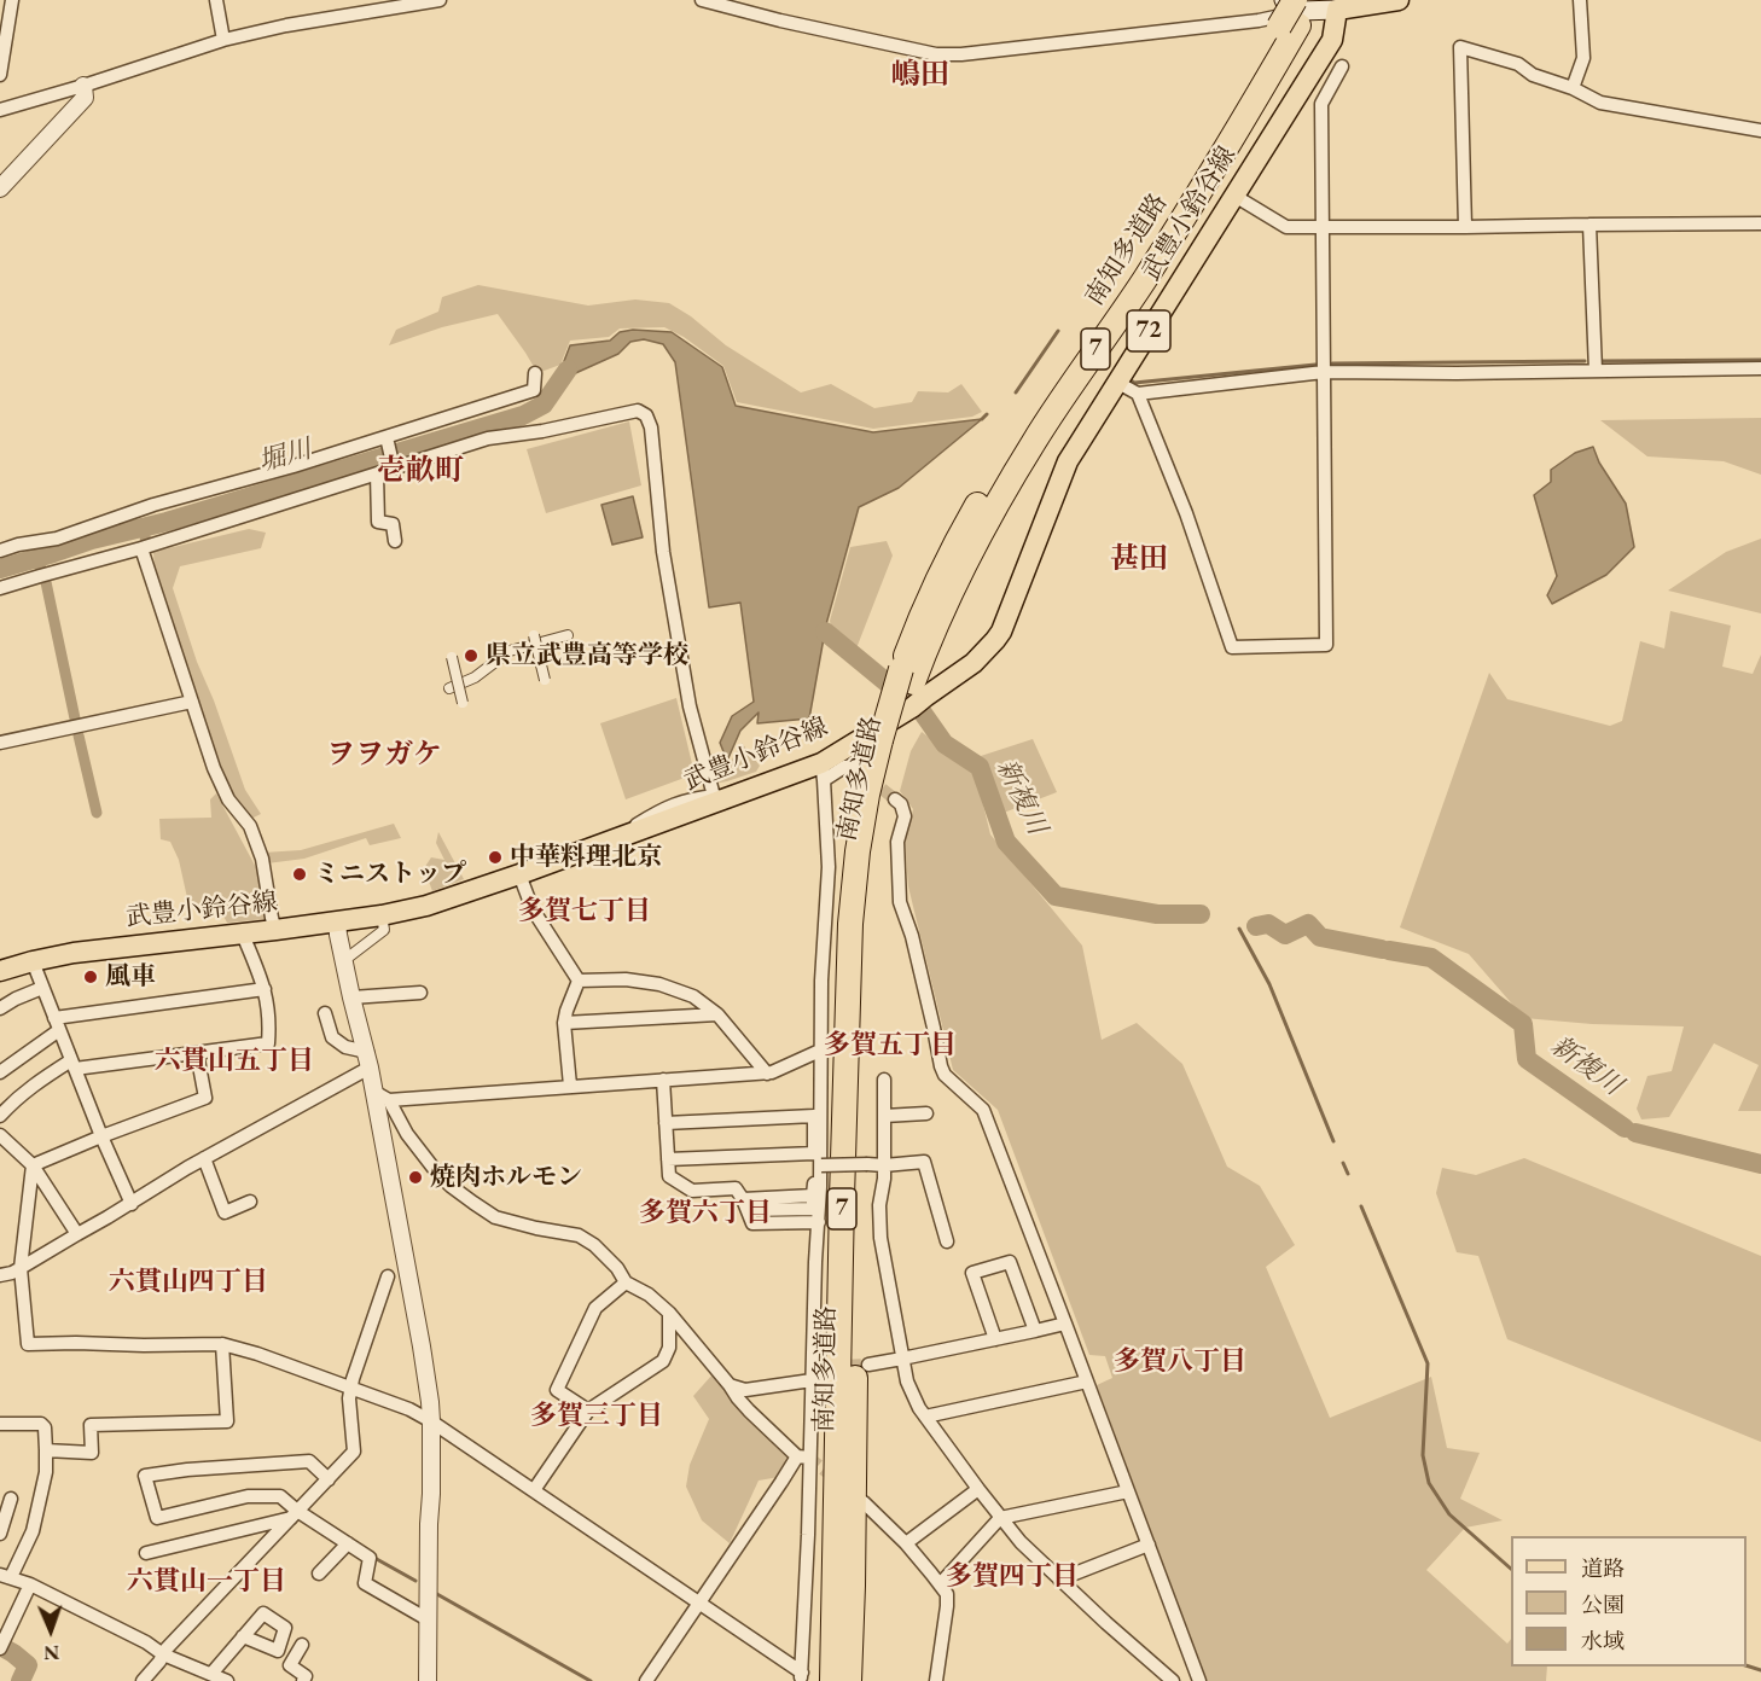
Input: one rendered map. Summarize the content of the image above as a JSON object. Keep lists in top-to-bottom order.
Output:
{
  "streets": {
    "highway": ["南知多道路", "7"],
    "main road": ["武豊小鈴谷線", "72"]
  },
  "crossings": [
    ["武豊小鈴谷線", "南知多道路"]
  ],
  "districts": [
    "嶋田",
    "壱畝町",
    "甚田",
    "ヲヲガケ",
    "多賀七丁目",
    "多賀五丁目",
    "六貫山五丁目",
    "多賀六丁目",
    "六貫山四丁目",
    "多賀八丁目",
    "多賀三丁目",
    "多賀四丁目",
    "六貫山一丁目"
  ],
  "water": ["堀川", "新複川"],
  "places": [
    "県立武豊高等学校",
    "中華料理北京",
    "ミニストップ",
    "風車",
    "焼肉ホルモン"
  ],
  "legend": ["道路", "公園", "水域"],
  "north": "bottom"
}
